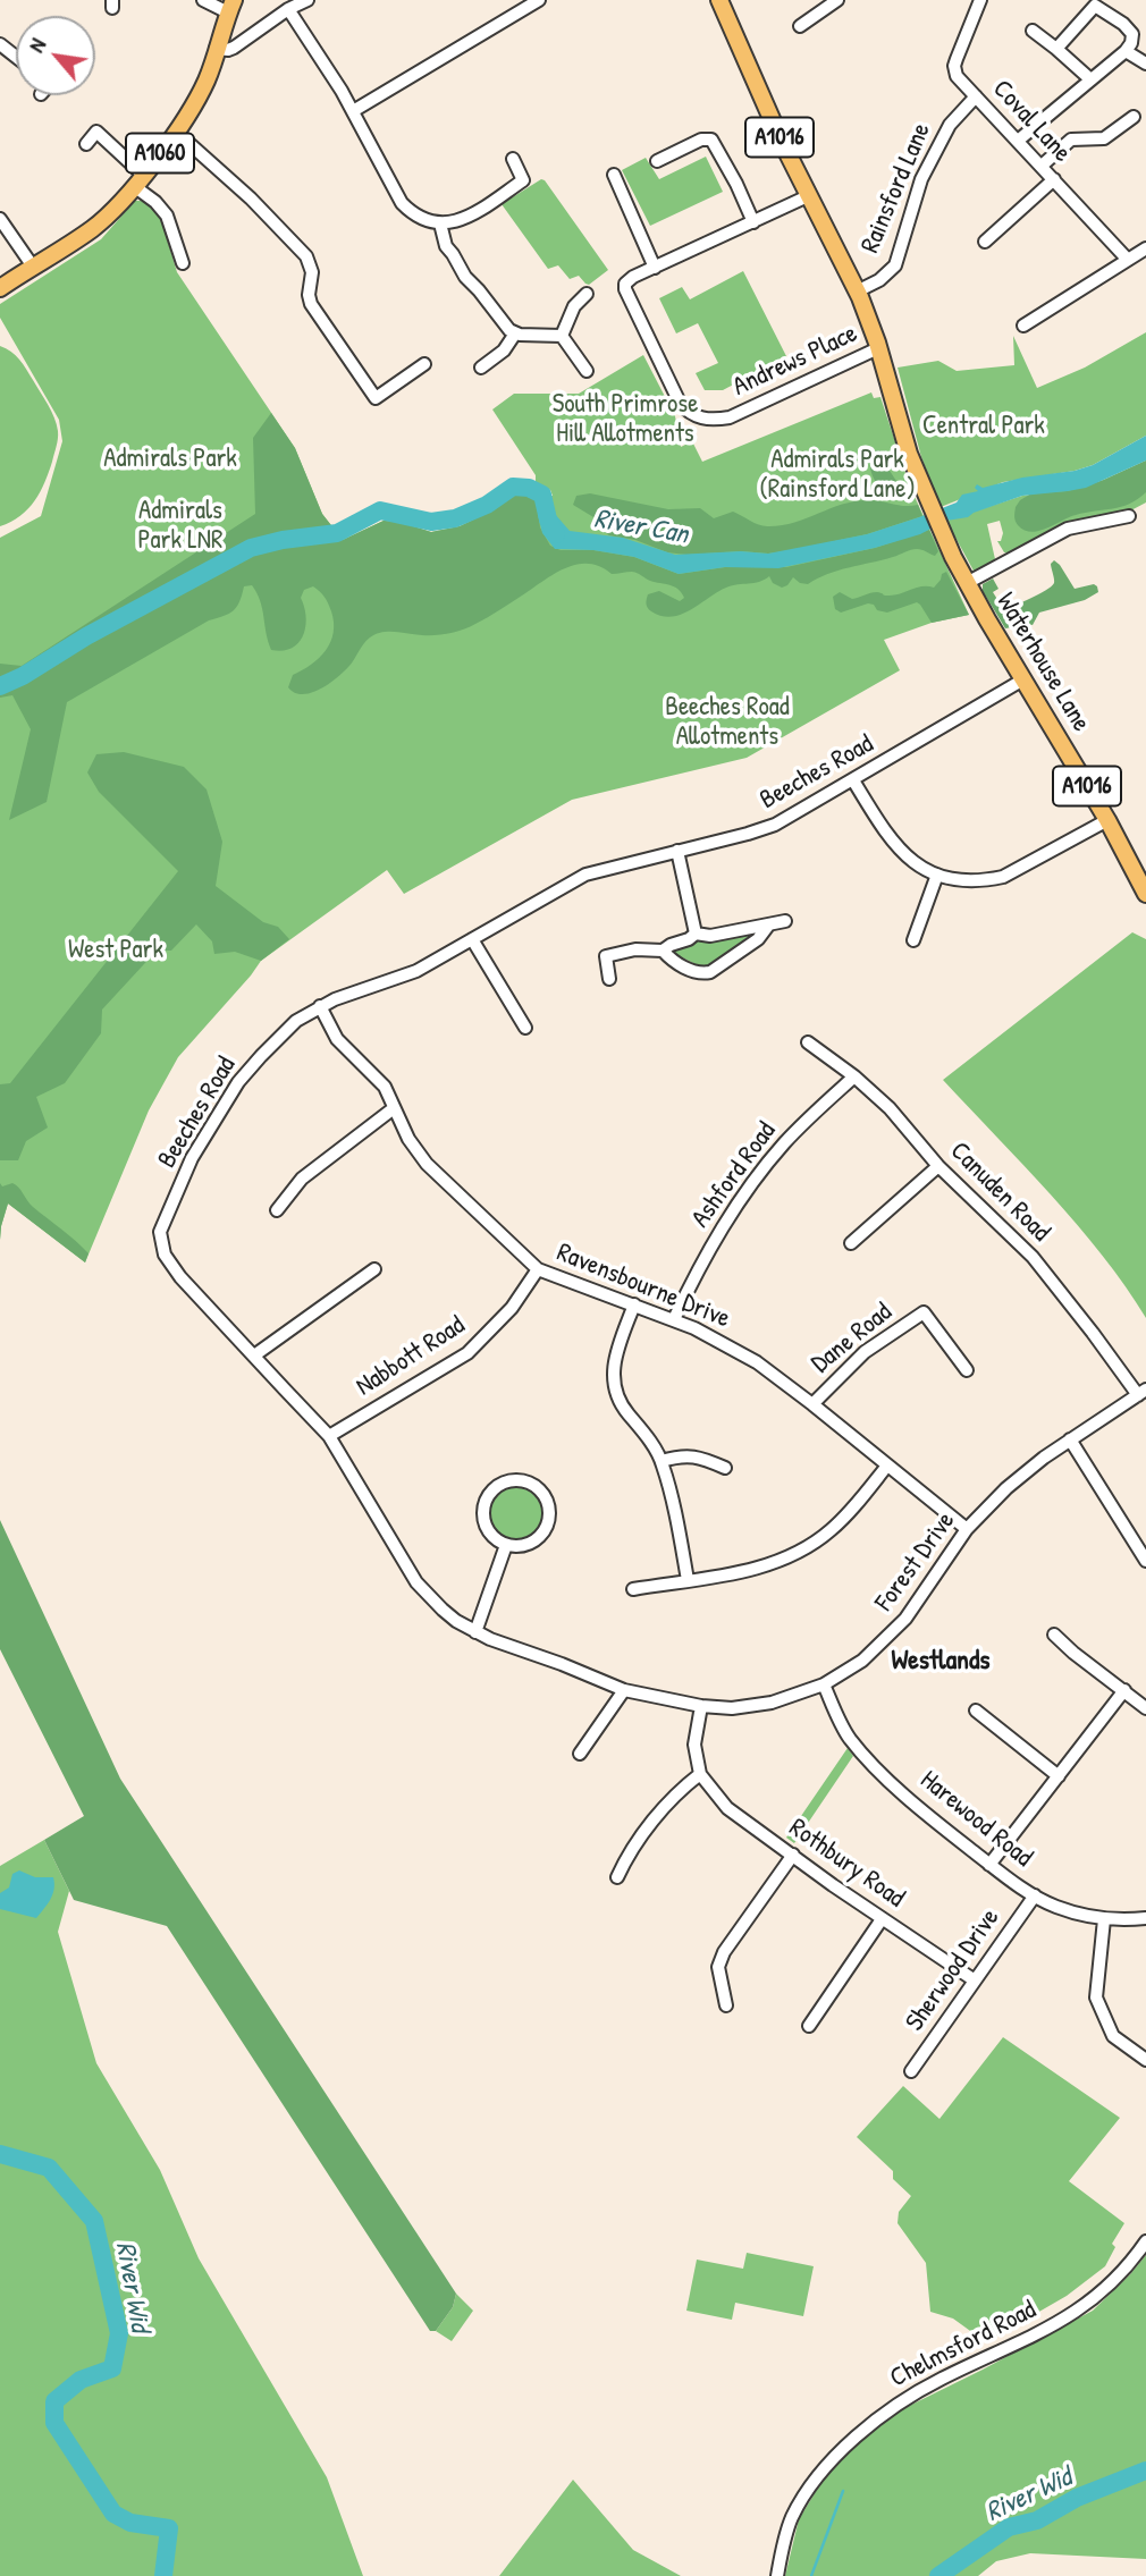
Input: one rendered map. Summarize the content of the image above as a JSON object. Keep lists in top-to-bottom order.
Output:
{
  "streets": {
    "main road": [
      "A1016",
      "A1060",
      "Rainsford Lane",
      "Waterhouse Lane"
    ],
    "street": [
      "Coval Lane",
      "Andrews Place",
      "Beeches Road",
      "Ashford Road",
      "Canuden Road",
      "Ravensbourne Drive",
      "Dane Road",
      "Nabbott Road",
      "Forest Drive",
      "Harewood Road",
      "Rothbury Road",
      "Sherwood Drive",
      "Chelmsford Road"
    ]
  },
  "crossings": [
    ["Coval Lane", "Rainsford Lane"],
    ["Rainsford Lane", "Andrews Place"],
    ["Rainsford Lane", "Waterhouse Lane"],
    ["Waterhouse Lane", "Beeches Road"],
    ["Beeches Road", "Ravensbourne Drive"],
    ["Beeches Road", "Nabbott Road"],
    ["Beeches Road", "Forest Drive"],
    ["Ashford Road", "Canuden Road"],
    ["Ashford Road", "Ravensbourne Drive"],
    ["Canuden Road", "Forest Drive"],
    ["Ravensbourne Drive", "Dane Road"],
    ["Ravensbourne Drive", "Nabbott Road"],
    ["Ravensbourne Drive", "Forest Drive"],
    ["Forest Drive", "Harewood Road"],
    ["Harewood Road", "Sherwood Drive"],
    ["Rothbury Road", "Sherwood Drive"]
  ],
  "districts": ["Westlands"],
  "water": ["River Can", "River Wid"],
  "parks": [
    "South Primrose Hill Allotments",
    "Central Park",
    "Admirals Park",
    "Admirals Park (Rainsford Lane)",
    "Admirals Park LNR",
    "Beeches Road Allotments",
    "West Park"
  ],
  "north": "top left"
}
